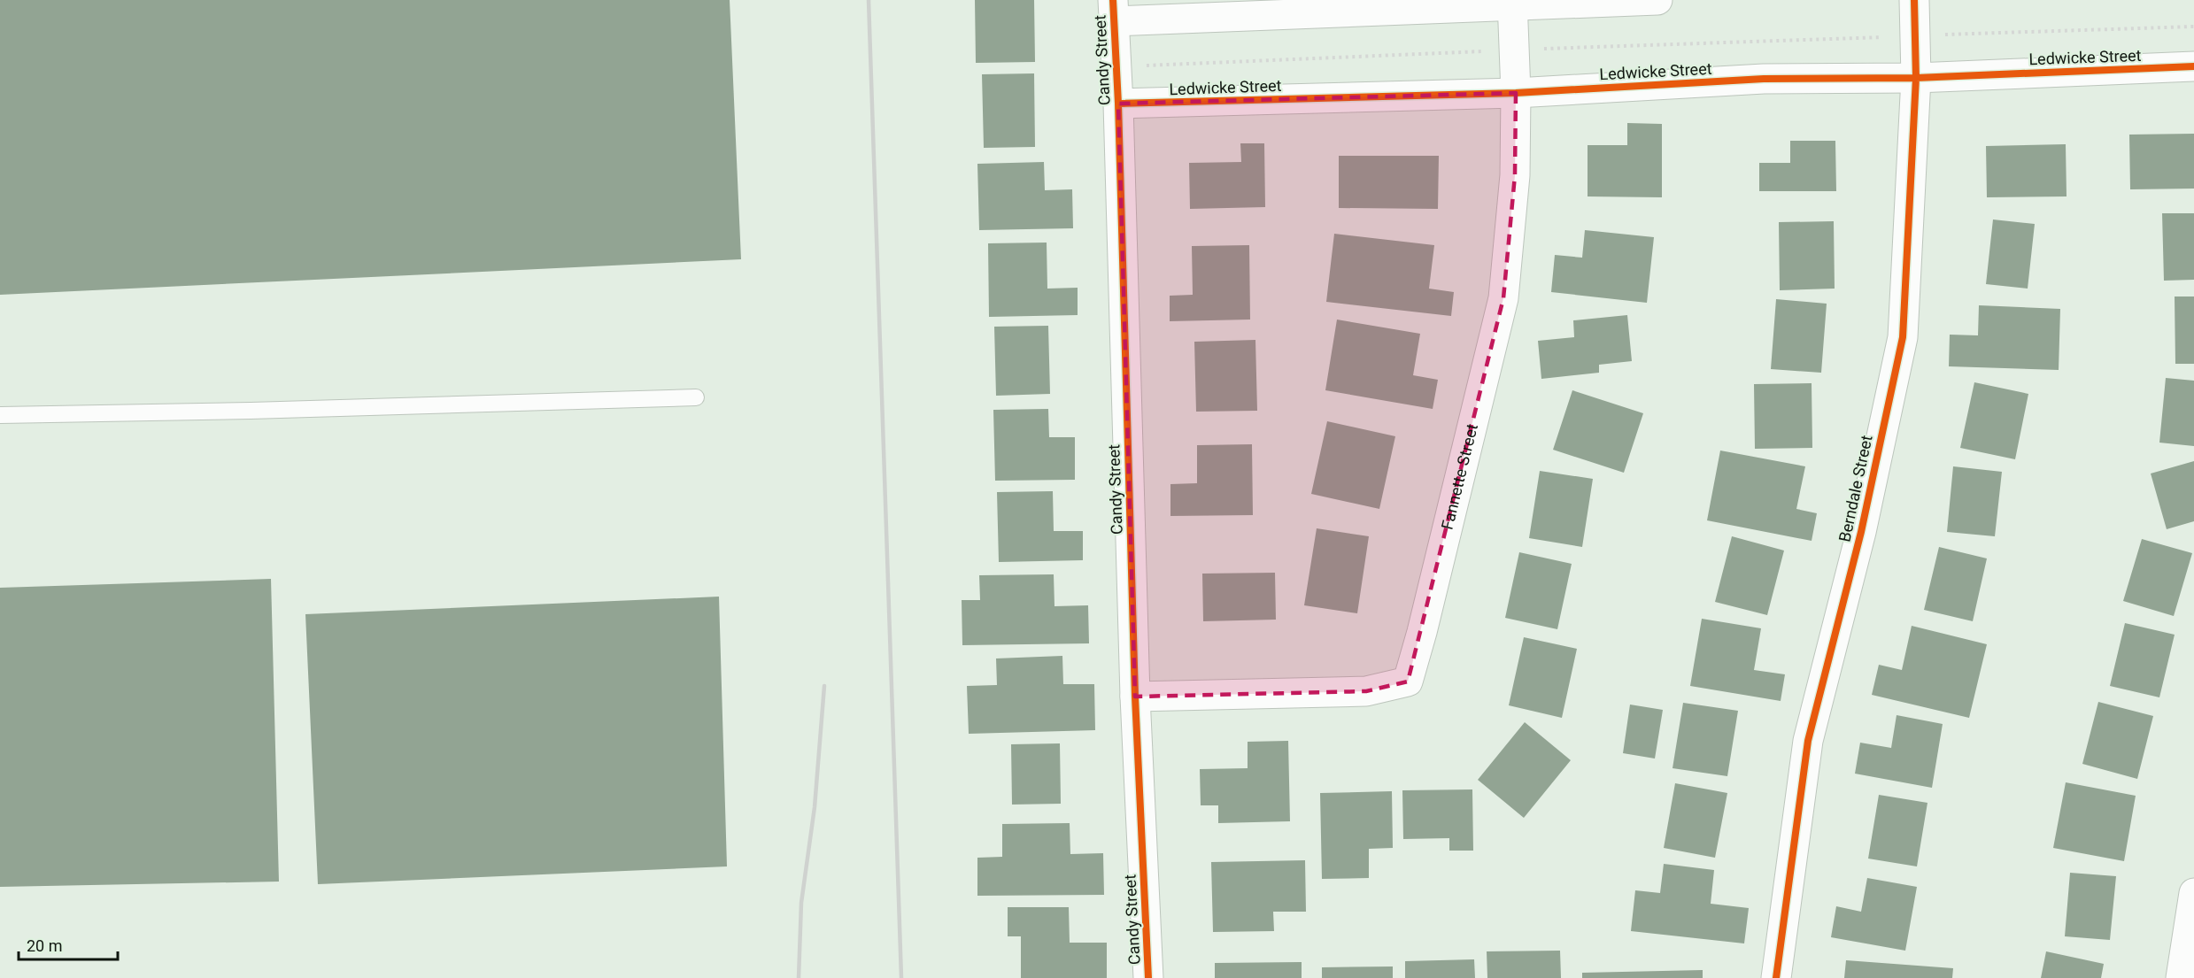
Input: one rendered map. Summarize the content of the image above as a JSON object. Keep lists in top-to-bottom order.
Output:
{
  "streets": {
    "street": [
      "Ledwicke Street",
      "Candy Street",
      "Fannette Street",
      "Berndale Street"
    ]
  },
  "crossings": [
    ["Ledwicke Street", "Candy Street"],
    ["Ledwicke Street", "Fannette Street"],
    ["Ledwicke Street", "Berndale Street"],
    ["Candy Street", "Fannette Street"]
  ],
  "scale_bar": "20 m"
}
